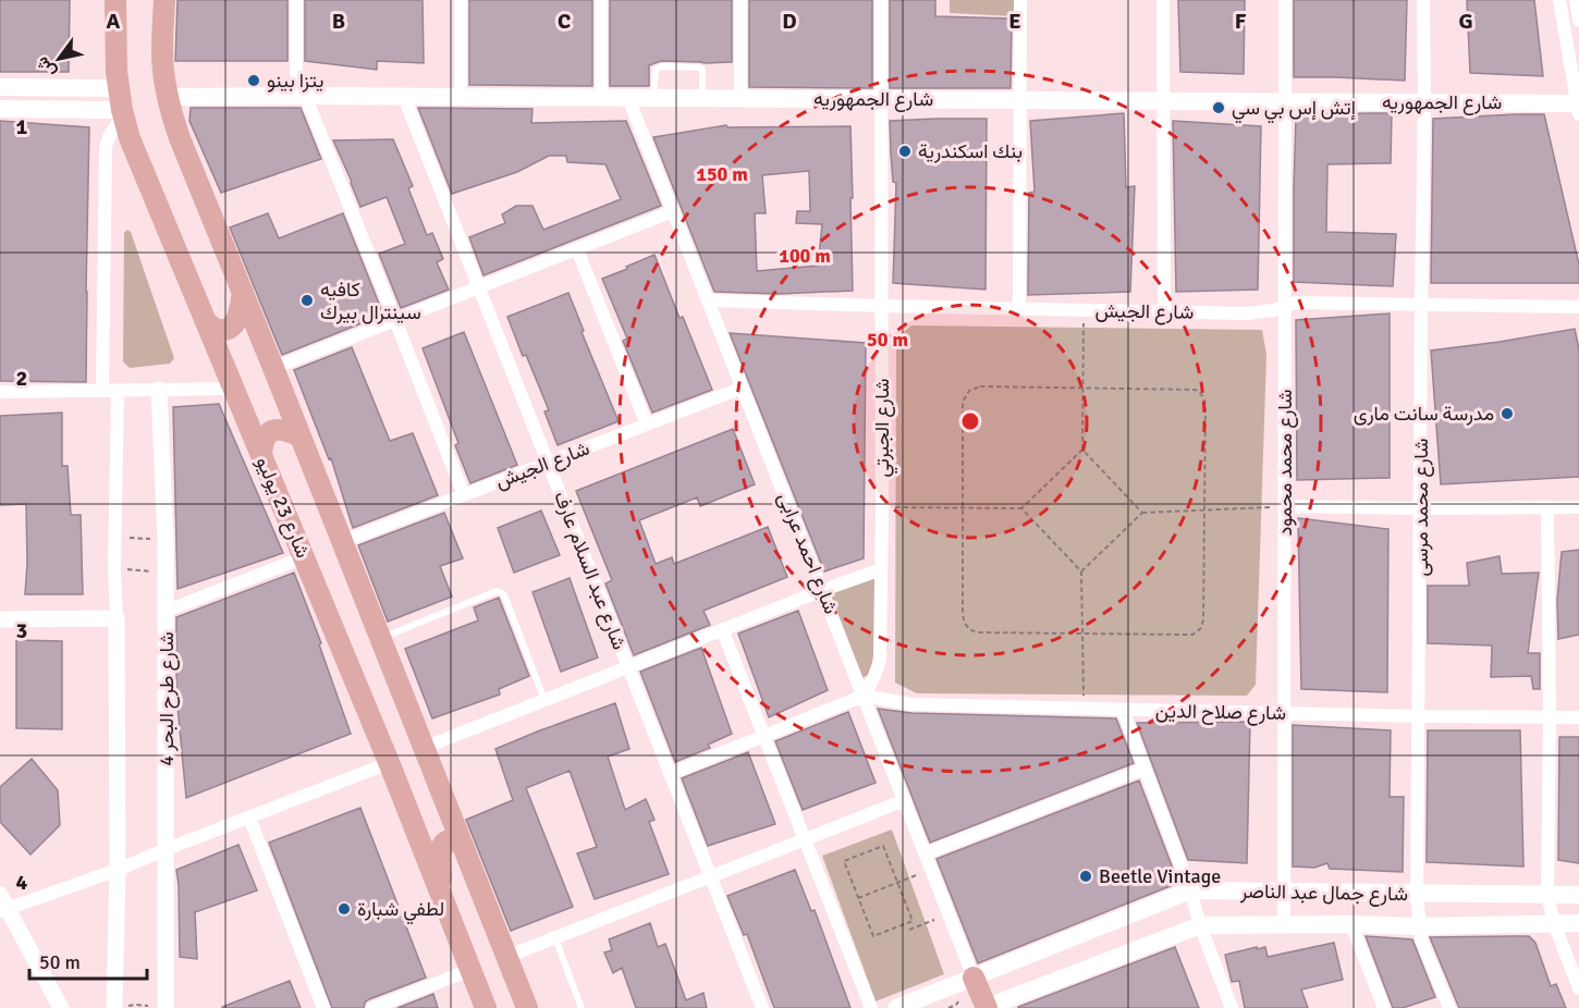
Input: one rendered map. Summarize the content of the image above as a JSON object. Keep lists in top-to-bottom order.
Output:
{
  "streets": {
    "main road": [
      "شارع الجمهوريه",
      "شارع 23 يوليو",
      "شارع احمد عرابى",
      "شارع جمال عبد الناصر"
    ],
    "street": [
      "شارع الجيش",
      "شارع الجبرتي",
      "شارع محمد محمود",
      "شارع محمد مرسى",
      "شارع عبد السلام عارف",
      "شارع طرح البحر 4",
      "شارع صلاح الدين"
    ]
  },
  "crossings": [
    ["شارع الجمهوريه", "شارع الجبرتي"],
    ["شارع الجمهوريه", "شارع محمد محمود"],
    ["شارع الجمهوريه", "شارع 23 يوليو"],
    ["شارع الجمهوريه", "شارع محمد مرسى"],
    ["شارع الجمهوريه", "شارع احمد عرابى"],
    ["شارع الجمهوريه", "شارع عبد السلام عارف"],
    ["شارع الجيش", "شارع الجبرتي"],
    ["شارع الجيش", "شارع محمد محمود"],
    ["شارع الجيش", "شارع 23 يوليو"],
    ["شارع الجيش", "شارع محمد مرسى"],
    ["شارع الجيش", "شارع احمد عرابى"],
    ["شارع الجيش", "شارع عبد السلام عارف"],
    ["شارع الجبرتي", "شارع احمد عرابى"],
    ["شارع الجبرتي", "شارع صلاح الدين"],
    ["شارع محمد محمود", "شارع صلاح الدين"],
    ["شارع محمد محمود", "شارع جمال عبد الناصر"],
    ["شارع محمد مرسى", "شارع صلاح الدين"],
    ["شارع محمد مرسى", "شارع جمال عبد الناصر"],
    ["شارع احمد عرابى", "شارع صلاح الدين"],
    ["شارع احمد عرابى", "شارع جمال عبد الناصر"]
  ],
  "places": [
    "يتزا بينو",
    "إتش إس بي سي",
    "بنك اسكندرية",
    "كافيه سينترال بيرك",
    "مدرسة سانت مارى",
    "Beetle Vintage",
    "لطفي شبارة"
  ],
  "scale_bar": "50 m",
  "north": "bottom left",
  "grid": {
    "columns": [
      "A",
      "B",
      "C",
      "D",
      "E",
      "F",
      "G"
    ],
    "rows": [
      "1",
      "2",
      "3",
      "4"
    ]
  },
  "rings": ["150 m", "100 m", "50 m"]
}
